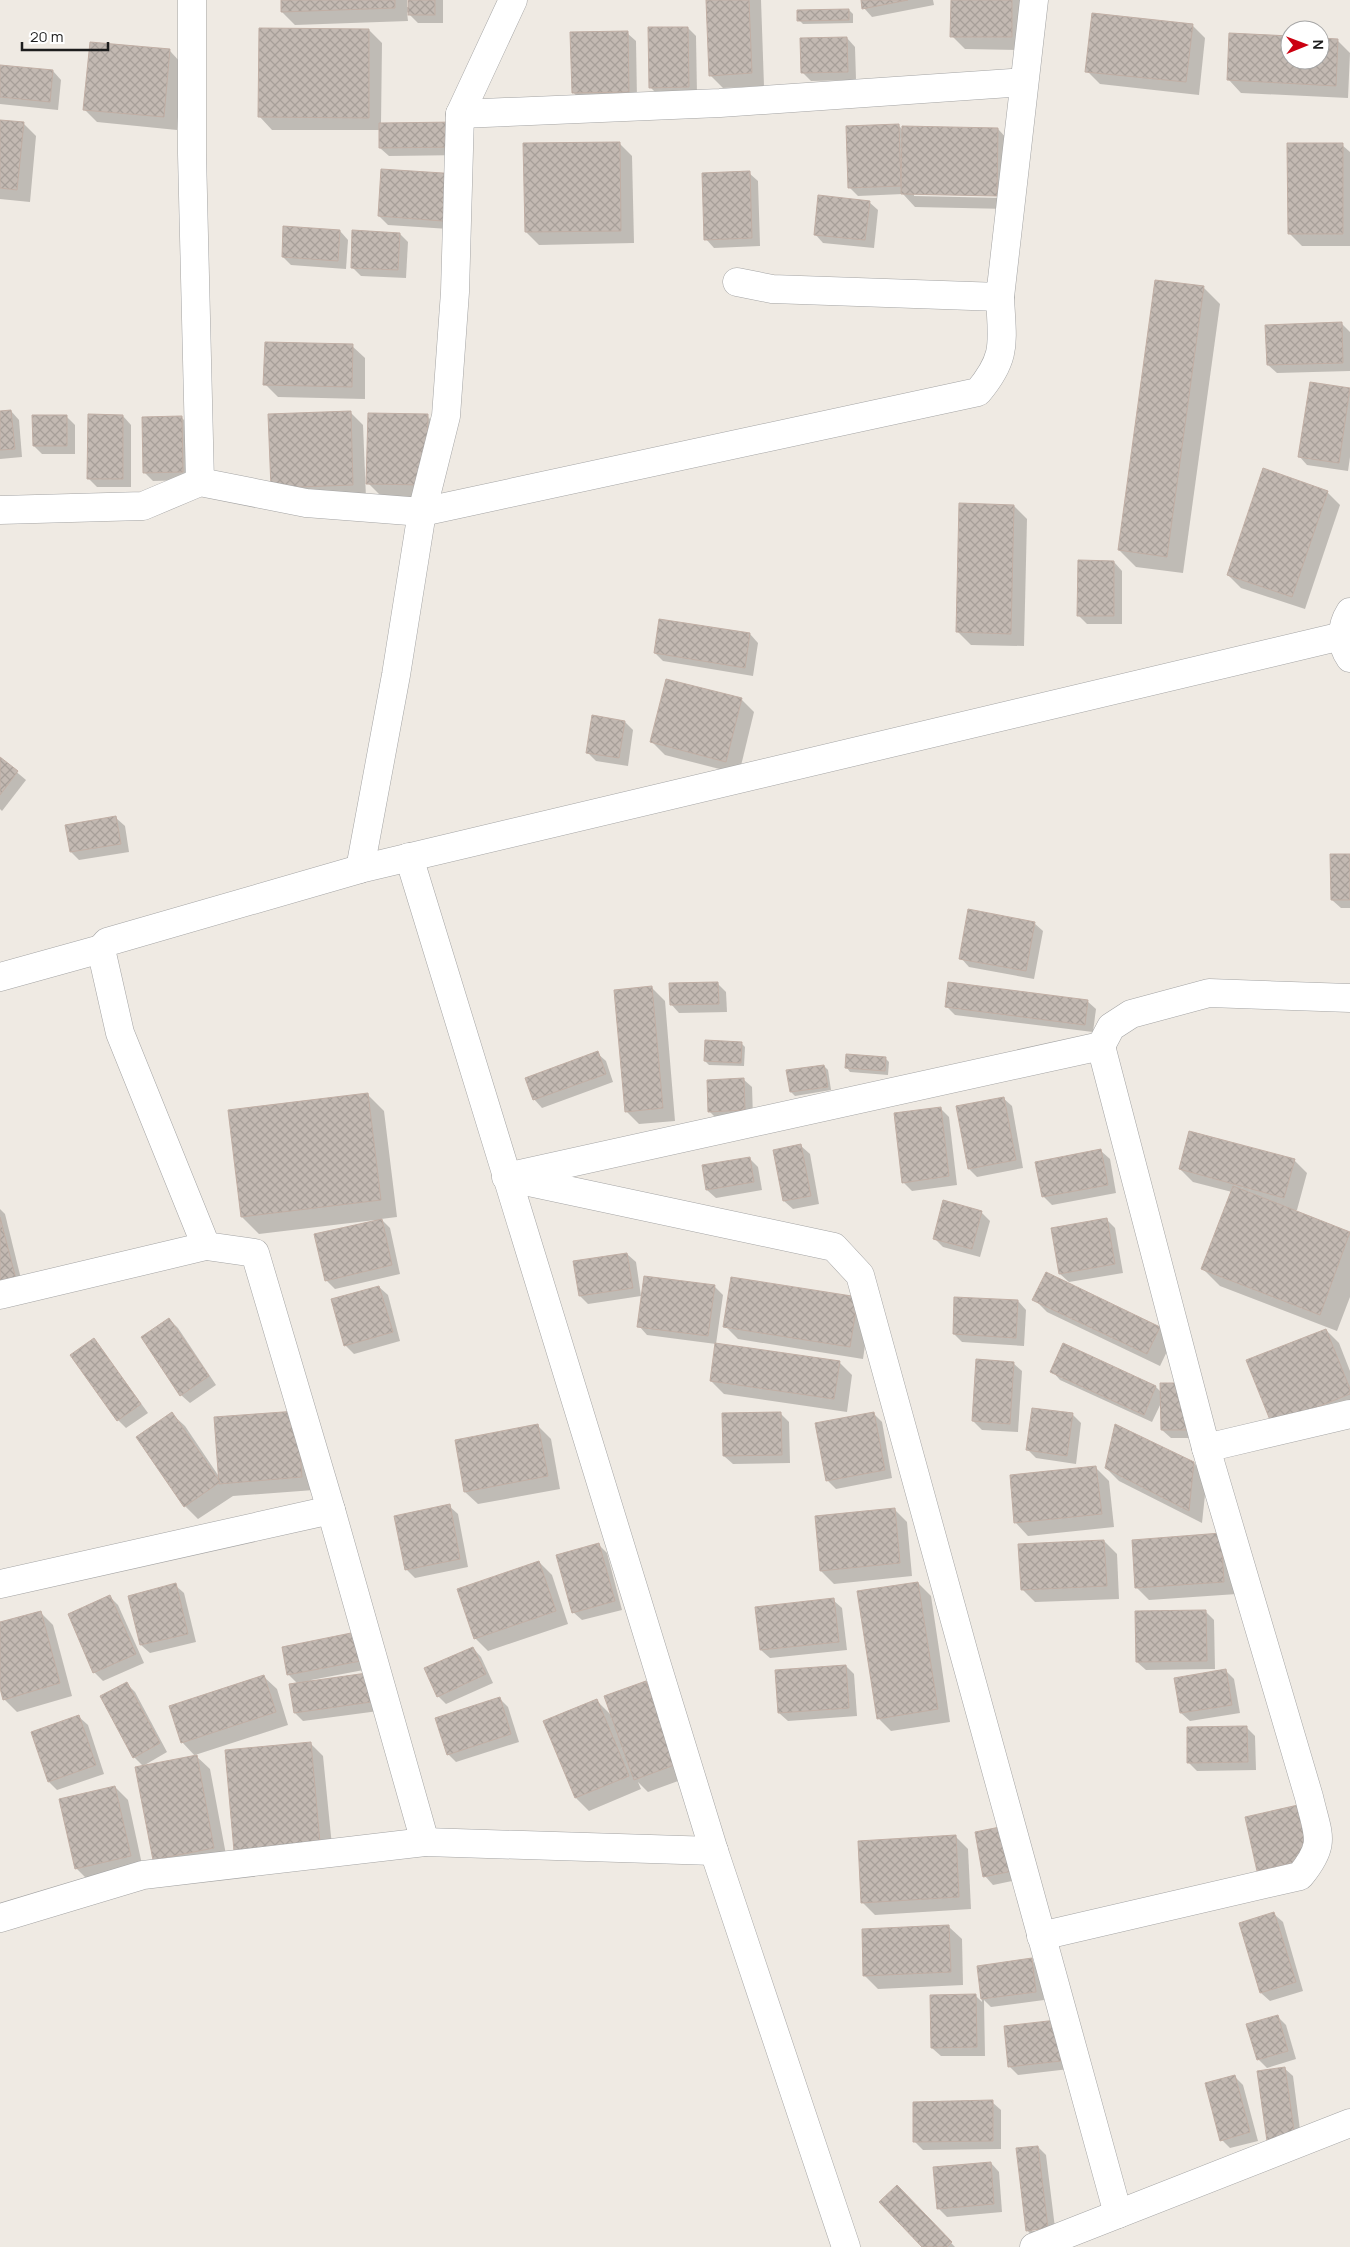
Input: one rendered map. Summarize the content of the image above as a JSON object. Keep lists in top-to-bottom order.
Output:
{
  "scale_bar": "20 m",
  "north": "right"
}
